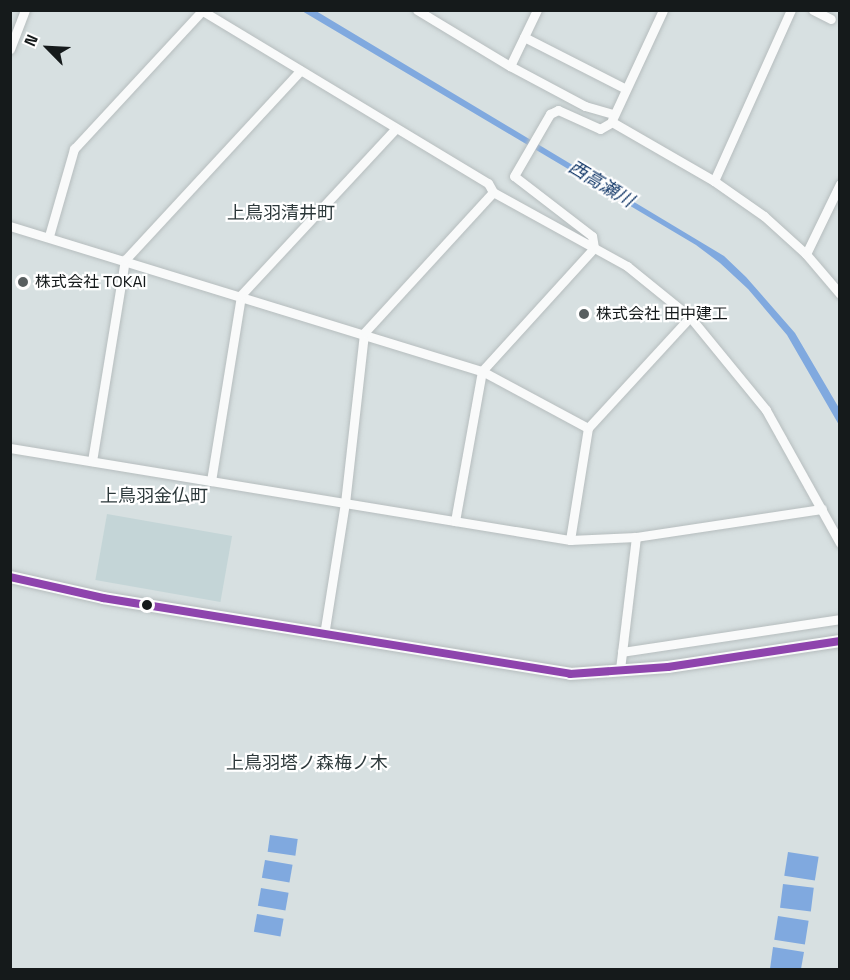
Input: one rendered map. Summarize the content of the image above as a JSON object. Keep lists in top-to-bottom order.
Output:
{
  "districts": ["上鳥羽清井町", "上鳥羽金仏町", "上鳥羽塔ノ森梅ノ木"],
  "water": ["西高瀬川"],
  "places": ["株式会社 TOKAI", "株式会社 田中建工"],
  "north": "top left"
}
